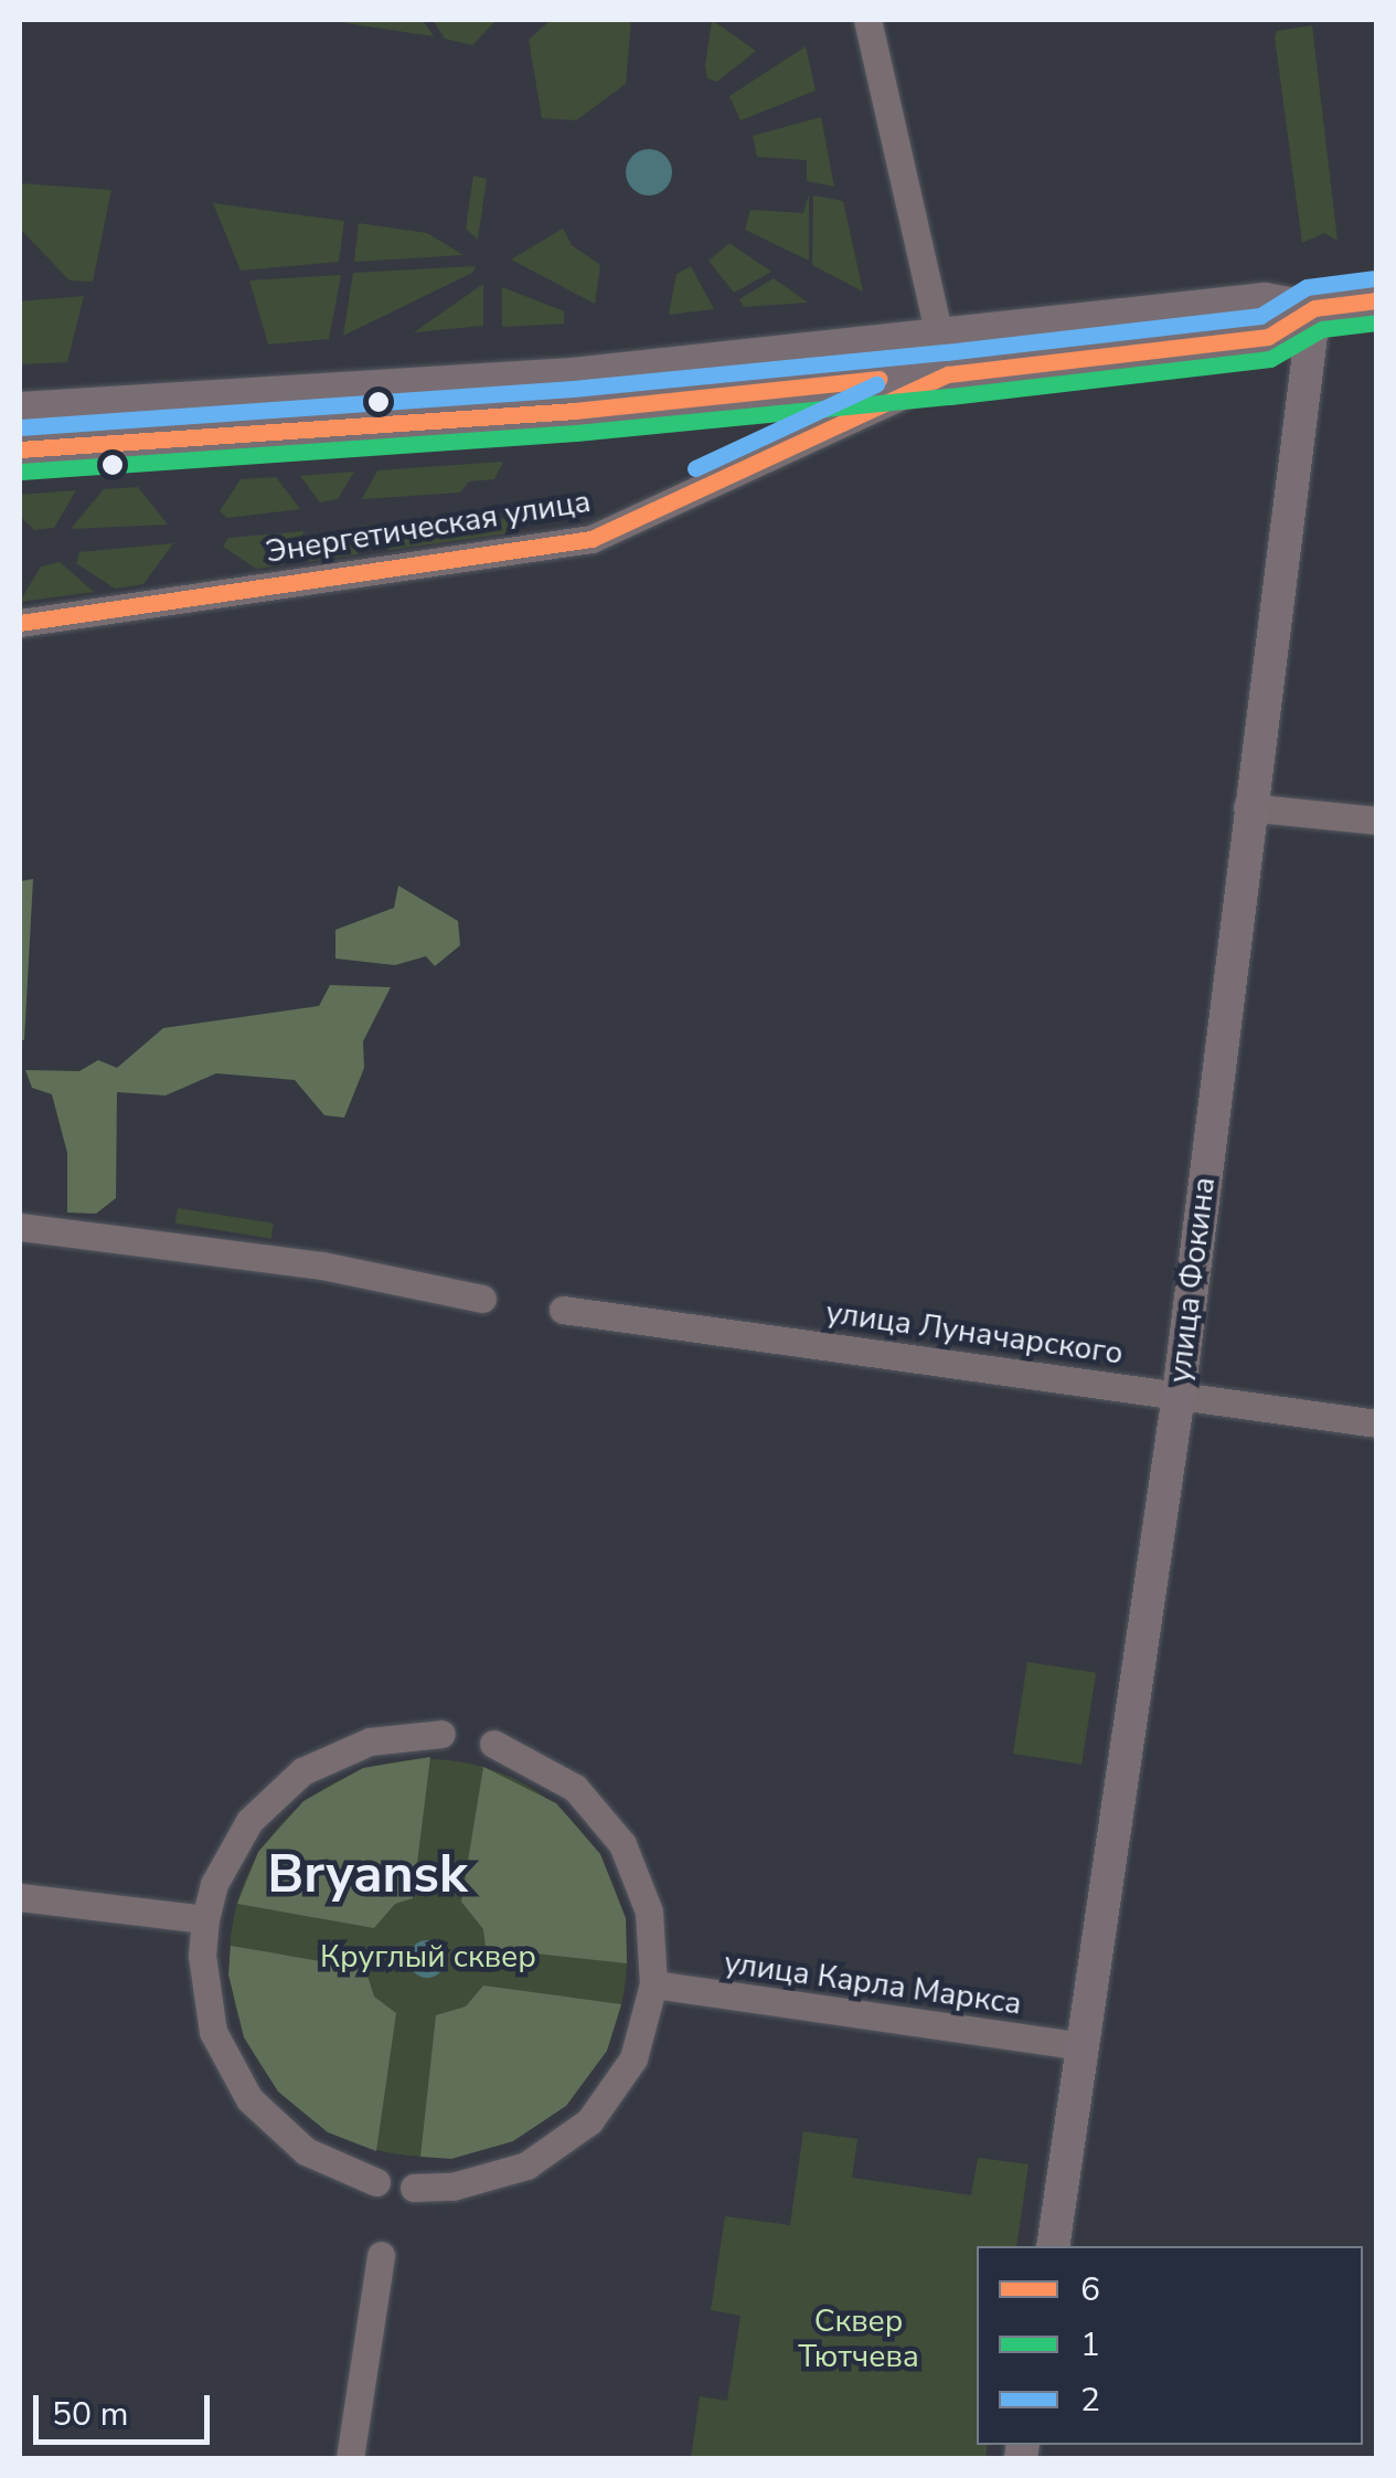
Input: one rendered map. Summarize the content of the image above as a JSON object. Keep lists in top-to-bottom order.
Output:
{
  "streets": {
    "main road": ["улица Фокина"],
    "street": ["Энергетическая улица", "улица Луначарского", "улица Карла Маркса"]
  },
  "crossings": [
    ["улица Фокина", "улица Луначарского"],
    ["улица Фокина", "улица Карла Маркса"]
  ],
  "districts": ["Bryansk"],
  "parks": ["Круглый сквер", "Сквер Тютчева"],
  "lines": ["transit line 2", "transit line 6", "transit line 1"],
  "legend": ["6", "1", "2"],
  "scale_bar": "50 m"
}
